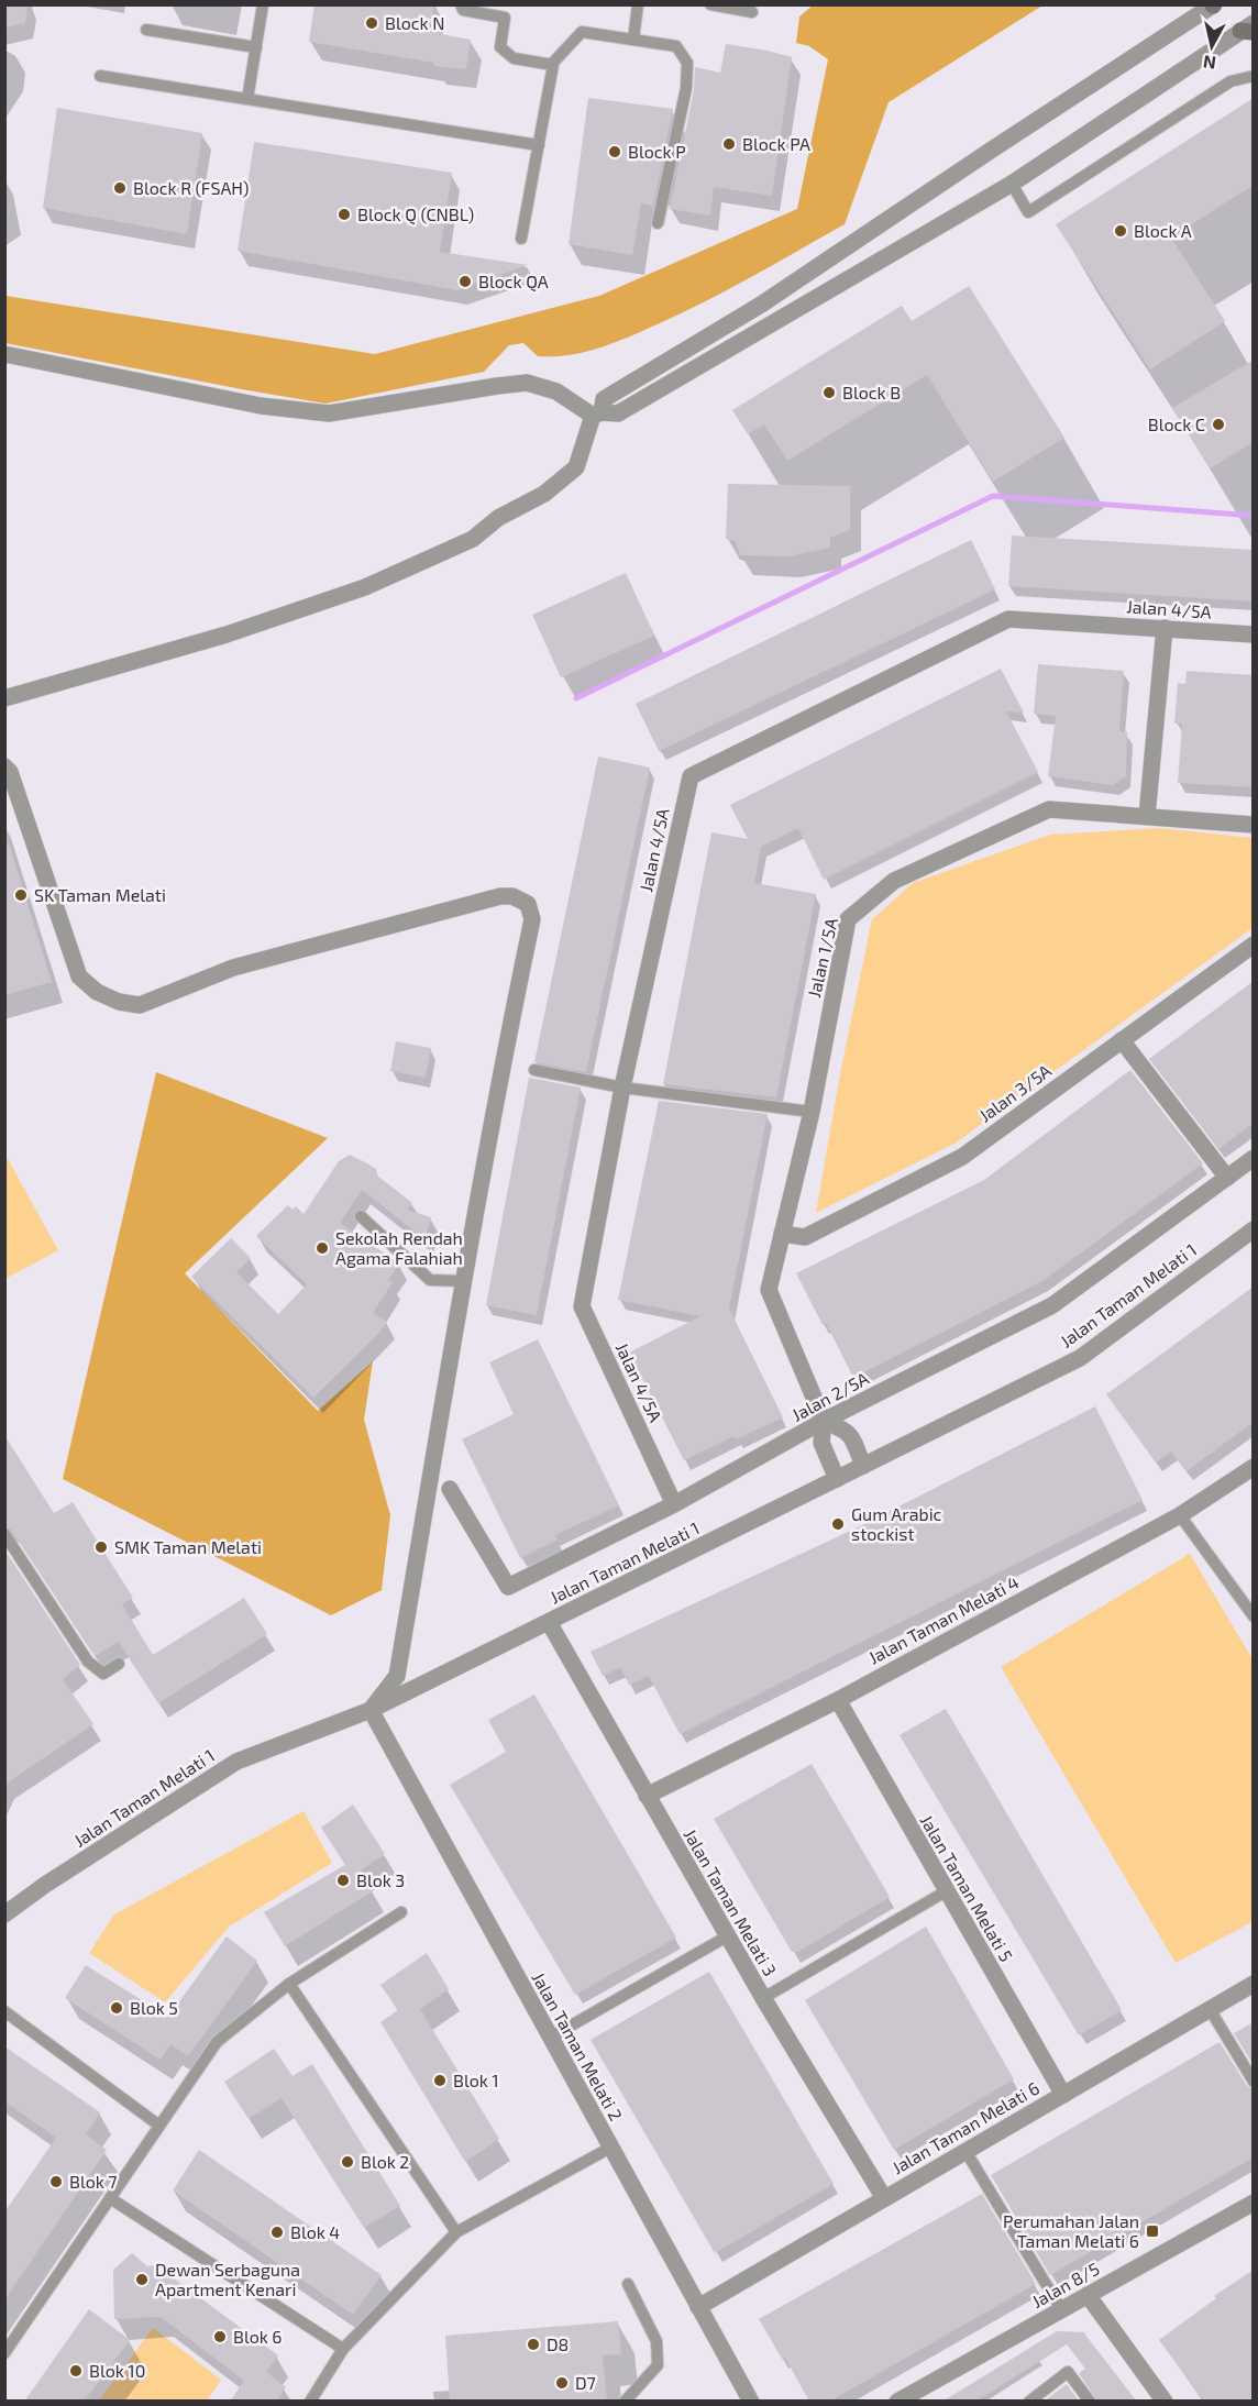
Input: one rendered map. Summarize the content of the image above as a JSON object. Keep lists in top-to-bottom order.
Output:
{
  "streets": {
    "street": [
      "Jalan 4/5A",
      "Jalan 1/5A",
      "Jalan 3/5A",
      "Jalan Taman Melati 1",
      "Jalan 2/5A",
      "Jalan Taman Melati 4",
      "Jalan Taman Melati 5",
      "Jalan Taman Melati 3",
      "Jalan Taman Melati 2",
      "Jalan Taman Melati 6",
      "Jalan 8/5"
    ]
  },
  "crossings": [
    ["Jalan 4/5A", "Jalan 2/5A"],
    ["Jalan 1/5A", "Jalan 3/5A"],
    ["Jalan 1/5A", "Jalan Taman Melati 1"],
    ["Jalan 1/5A", "Jalan 2/5A"],
    ["Jalan Taman Melati 1", "Jalan Taman Melati 3"],
    ["Jalan Taman Melati 1", "Jalan Taman Melati 2"],
    ["Jalan Taman Melati 4", "Jalan Taman Melati 5"],
    ["Jalan Taman Melati 4", "Jalan Taman Melati 3"],
    ["Jalan Taman Melati 5", "Jalan Taman Melati 6"],
    ["Jalan Taman Melati 3", "Jalan Taman Melati 6"],
    ["Jalan Taman Melati 2", "Jalan Taman Melati 6"]
  ],
  "places": {
    "other": [
      "Block N",
      "Block PA",
      "Block P",
      "Block R (FSAH)",
      "Block Q (CNBL)",
      "Block A",
      "Block QA",
      "Block B",
      "Block C",
      "SK Taman Melati",
      "Sekolah Rendah Agama Falahiah",
      "Gum Arabic stockist",
      "SMK Taman Melati",
      "Blok 3",
      "Blok 5",
      "Blok 1",
      "Blok 2",
      "Blok 7",
      "Blok 4",
      "Dewan Serbaguna Apartment Kenari",
      "Blok 6",
      "D8",
      "Blok 10",
      "D7"
    ],
    "transit": ["Perumahan Jalan Taman Melati 6"]
  },
  "north": "bottom"
}
